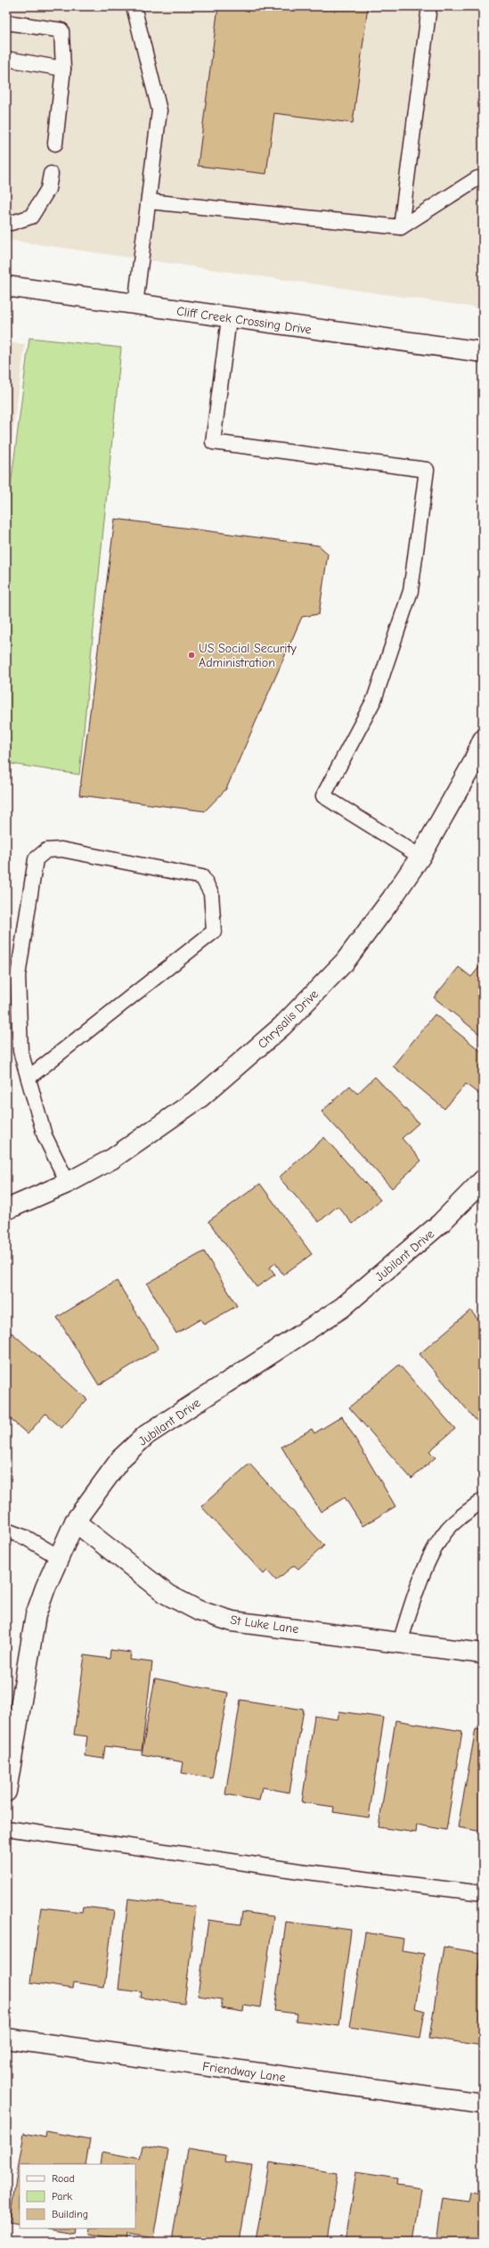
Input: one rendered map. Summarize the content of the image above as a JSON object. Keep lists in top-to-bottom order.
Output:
{
  "streets": {
    "street": [
      "Cliff Creek Crossing Drive",
      "Chrysalis Drive",
      "Jubilant Drive",
      "St Luke Lane",
      "Friendway Lane"
    ]
  },
  "crossings": [
    ["Jubilant Drive", "St Luke Lane"]
  ],
  "places": ["US Social Security Administration"],
  "legend": ["Road", "Park", "Building"]
}
